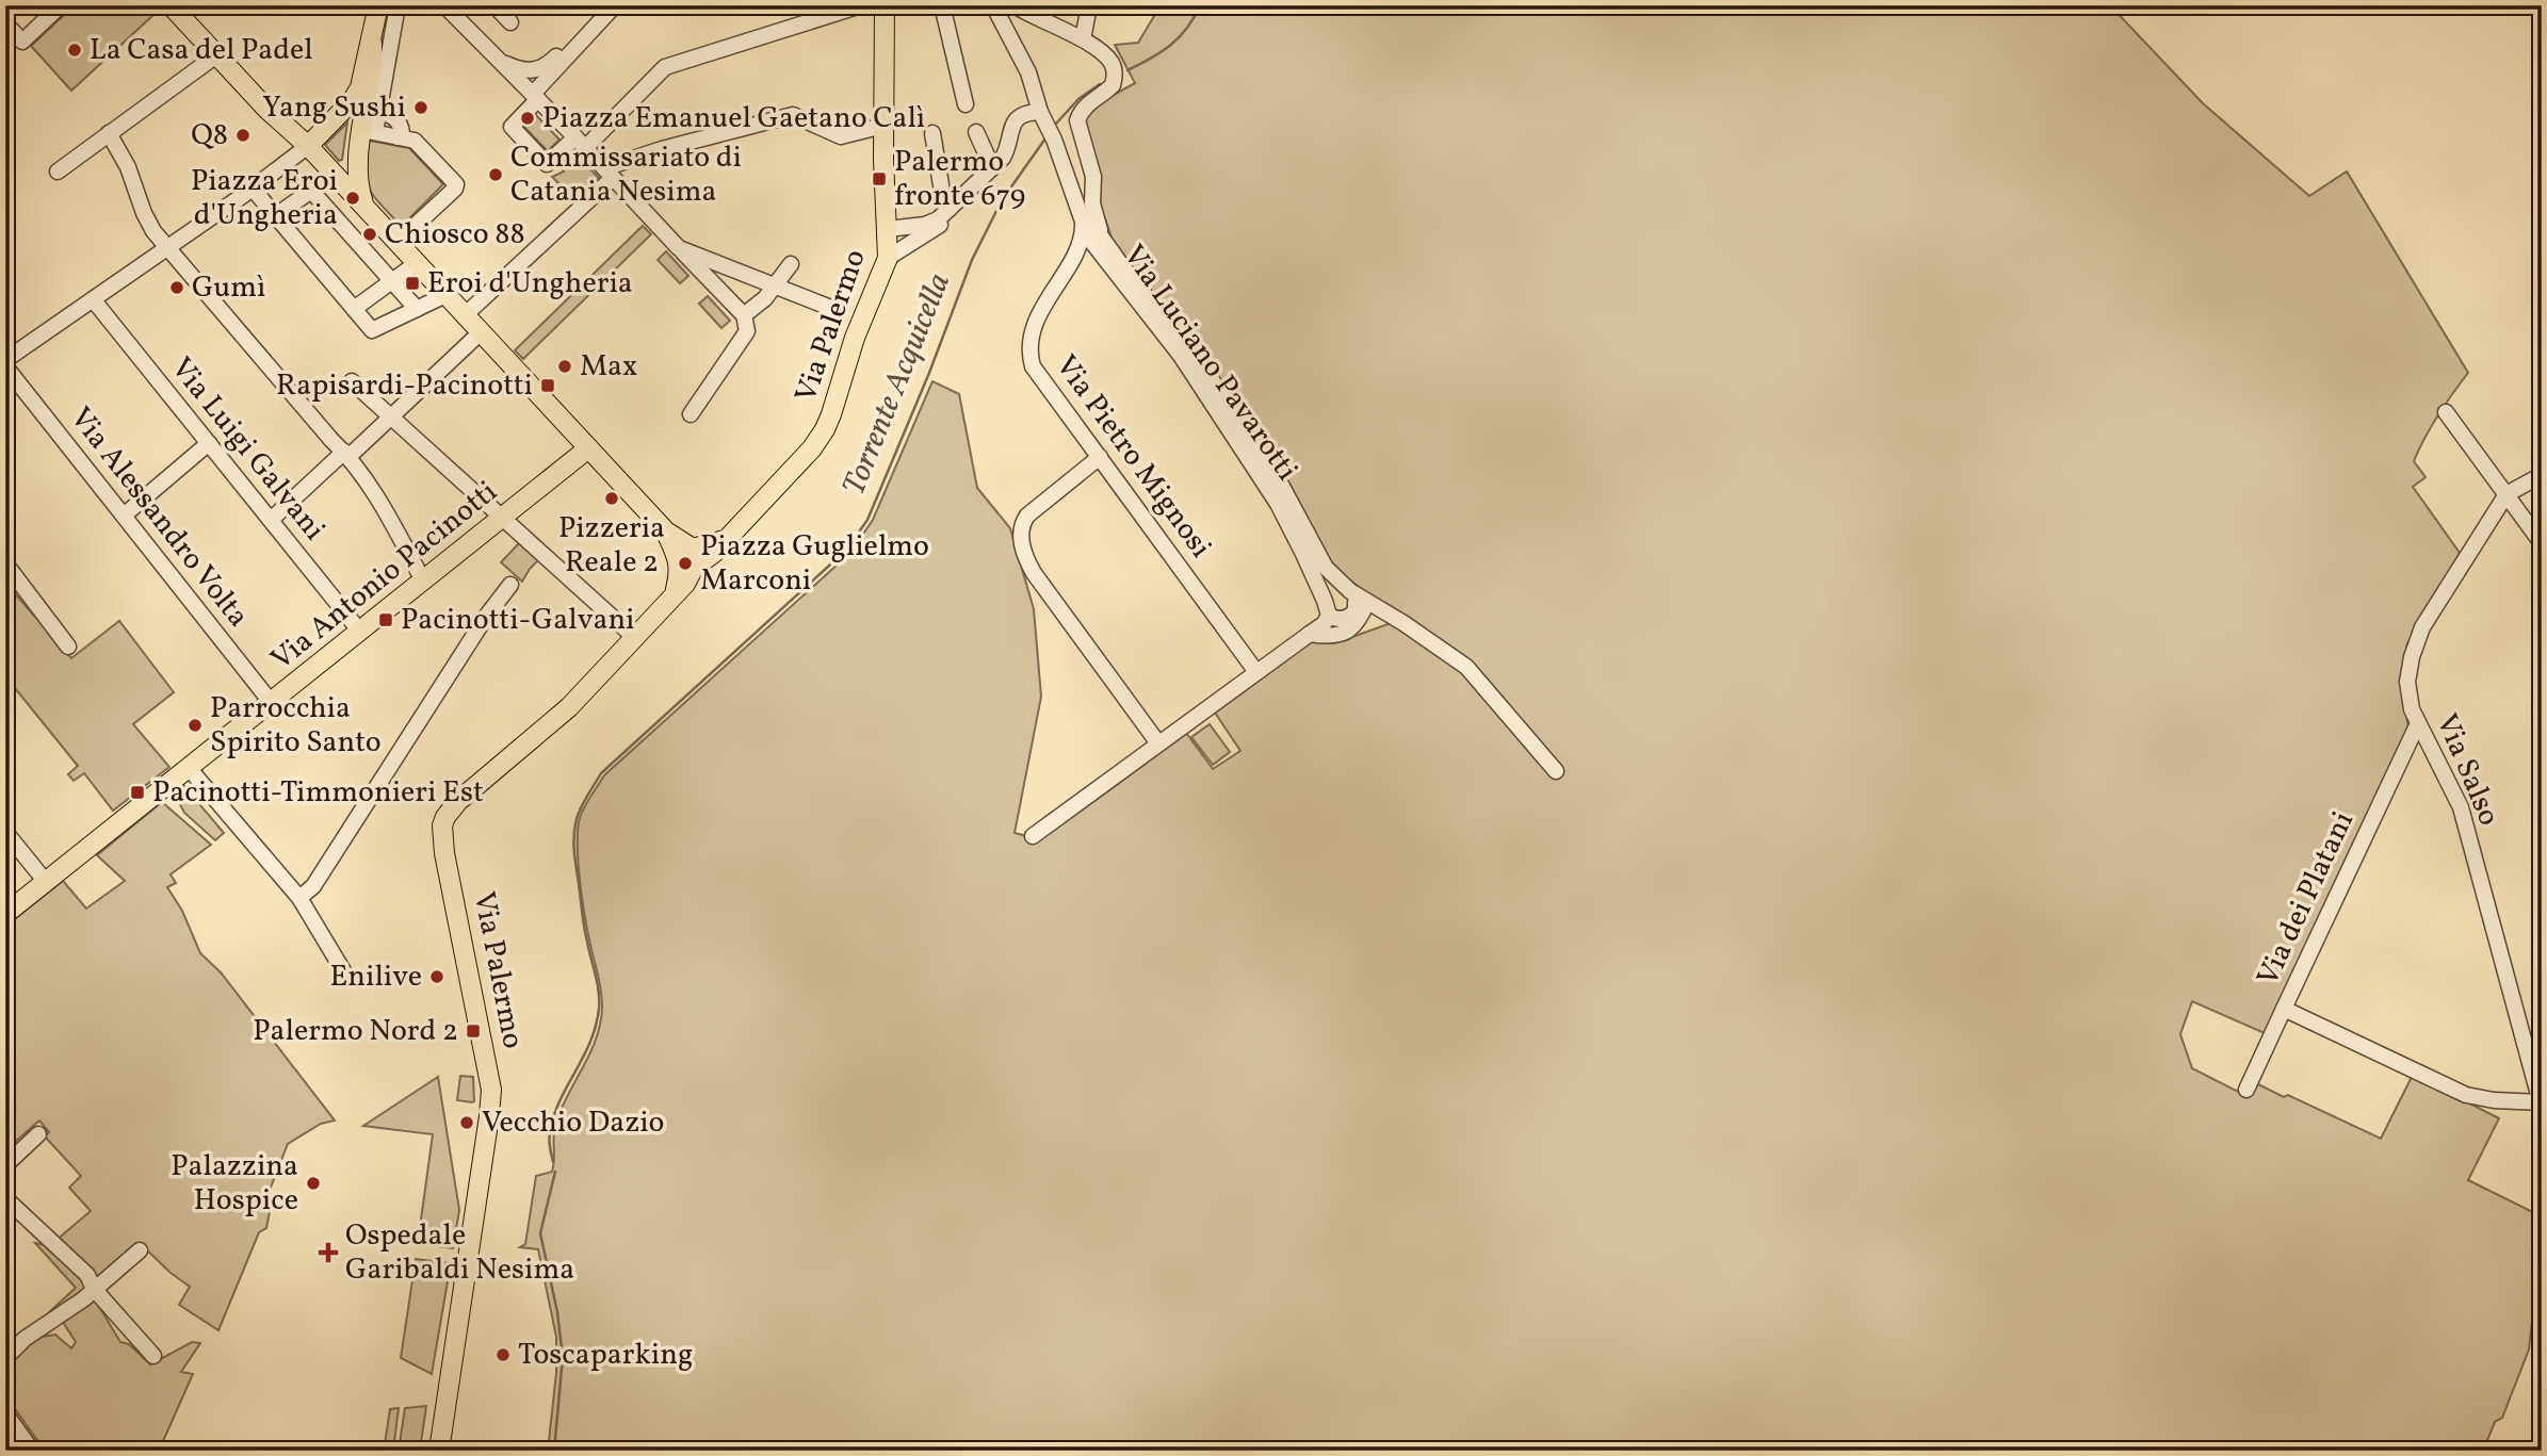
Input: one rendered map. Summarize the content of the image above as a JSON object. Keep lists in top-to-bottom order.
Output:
{
  "streets": {
    "main road": ["Via Palermo", "Via Antonio Pacinotti"],
    "street": [
      "Via Luciano Pavarotti",
      "Via Luigi Galvani",
      "Via Pietro Mignosi",
      "Via Alessandro Volta",
      "Via Salso",
      "Via dei Platani"
    ]
  },
  "crossings": [
    ["Via Luciano Pavarotti", "Via Pietro Mignosi"],
    ["Via Luigi Galvani", "Via Antonio Pacinotti"],
    ["Via Alessandro Volta", "Via Antonio Pacinotti"],
    ["Via Salso", "Via dei Platani"]
  ],
  "water": ["Torrente Acquicella"],
  "places": {
    "other": [
      "La Casa del Padel",
      "Yang Sushi",
      "Piazza Emanuel Gaetano Calì",
      "Q8",
      "Commissariato di Catania Nesima",
      "Piazza Eroi d'Ungheria",
      "Chiosco 88",
      "Gumì",
      "Max",
      "Pizzeria Reale 2",
      "Piazza Guglielmo Marconi",
      "Parrocchia Spirito Santo",
      "Enilive",
      "Vecchio Dazio",
      "Palazzina Hospice",
      "Toscaparking"
    ],
    "transit": [
      "Palermo fronte 679",
      "Eroi d'Ungheria",
      "Rapisardi-Pacinotti",
      "Pacinotti-Galvani",
      "Pacinotti-Timmonieri Est",
      "Palermo Nord 2"
    ],
    "health": ["Ospedale Garibaldi Nesima"]
  }
}
